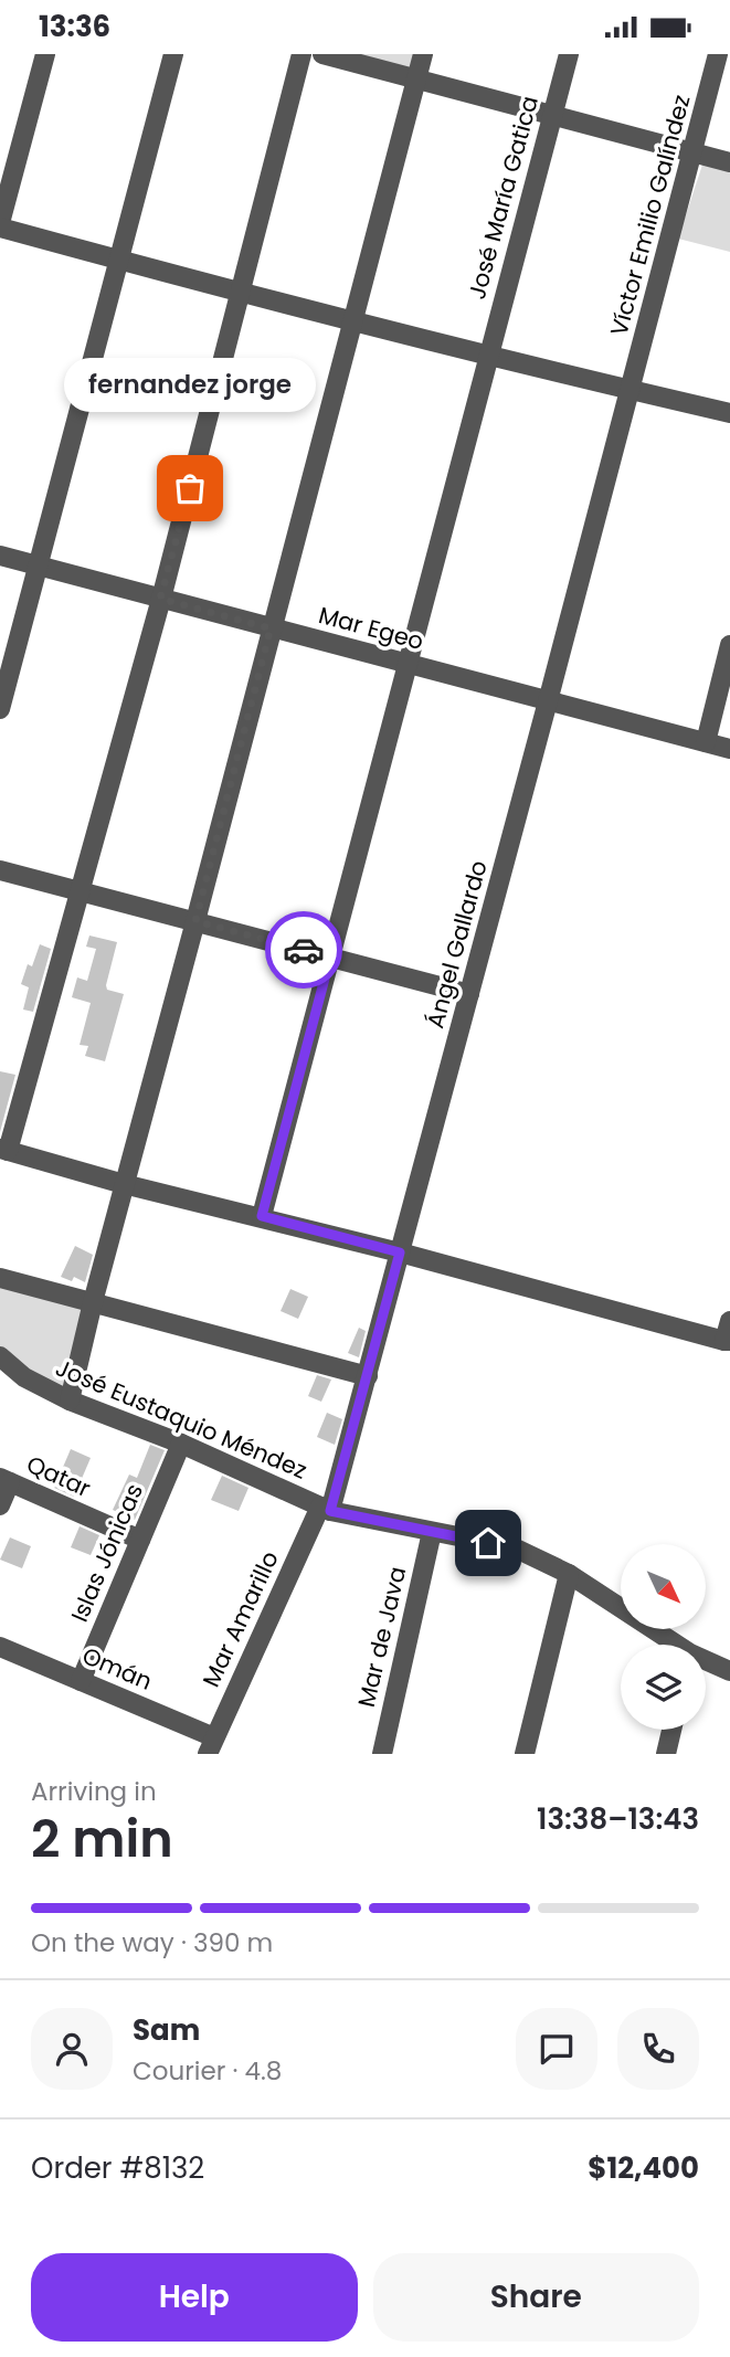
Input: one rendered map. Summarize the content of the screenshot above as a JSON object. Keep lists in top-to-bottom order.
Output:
{
  "streets": {
    "street": [
      "José María Gatica",
      "Víctor Emilio Galíndez",
      "Mar Egeo",
      "Ángel Gallardo",
      "José Eustaquio Méndez",
      "Qatar",
      "Islas Jónicas",
      "Mar Amarillo",
      "Mar de Java",
      "Omán"
    ]
  },
  "crossings": [
    ["José María Gatica", "Mar Egeo"],
    ["Víctor Emilio Galíndez", "Ángel Gallardo"],
    ["Mar Egeo", "Ángel Gallardo"],
    ["Ángel Gallardo", "José Eustaquio Méndez"],
    ["Ángel Gallardo", "Mar Amarillo"],
    ["José Eustaquio Méndez", "Islas Jónicas"],
    ["José Eustaquio Méndez", "Mar Amarillo"],
    ["José Eustaquio Méndez", "Mar de Java"],
    ["Qatar", "Islas Jónicas"],
    ["Islas Jónicas", "Omán"],
    ["Mar Amarillo", "Omán"]
  ],
  "places": ["fernandez jorge"],
  "north": "bottom right",
  "page": {
    "status": "13:36",
    "bubble": "fernandez jorge",
    "heading": ["2 min", "Arriving in", "13:38–13:43"],
    "panel": [
      "Sam",
      "Courier · 4.8",
      "Order #8132",
      "$12,400"
    ],
    "bar": "On the way · 390 m",
    "buttons": ["Help", "Share"]
  }
}
